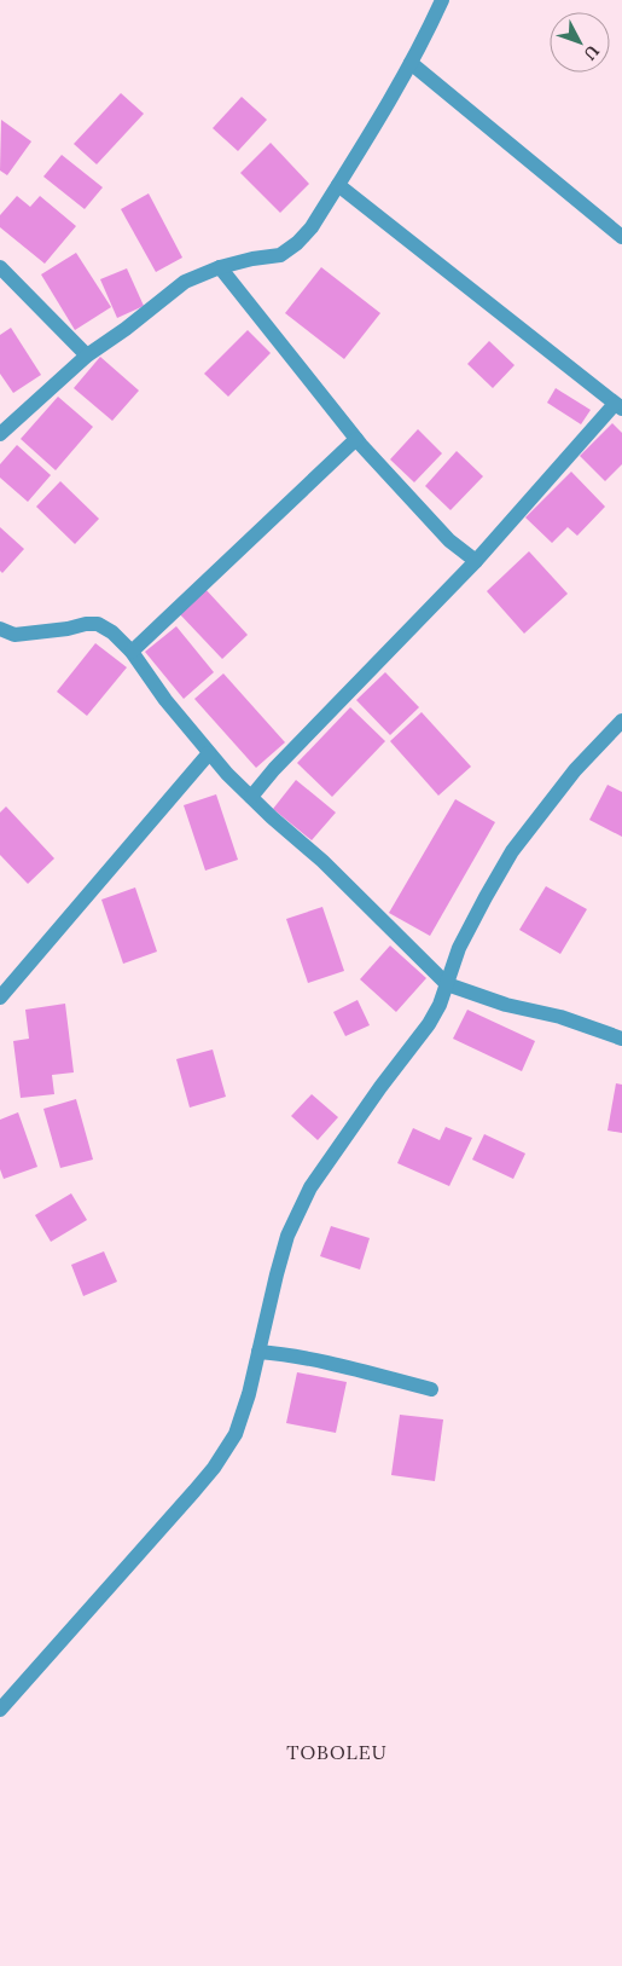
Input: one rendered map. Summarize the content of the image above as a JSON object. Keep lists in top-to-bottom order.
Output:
{
  "districts": ["TOBOLEU"],
  "north": "bottom right"
}
